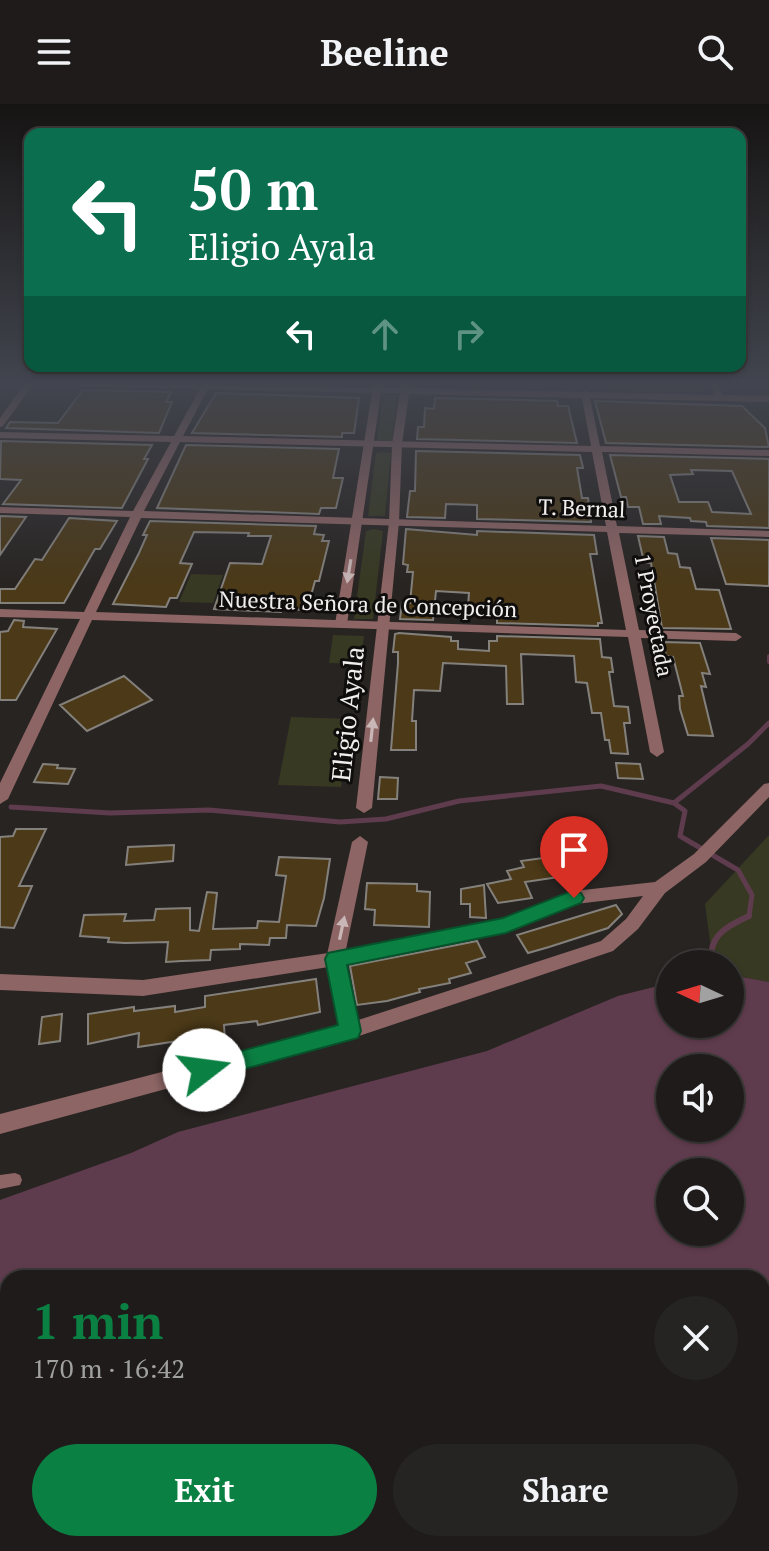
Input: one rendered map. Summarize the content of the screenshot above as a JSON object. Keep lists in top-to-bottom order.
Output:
{
  "streets": {
    "street": [
      "T. Bernal",
      "Nuestra Señora de Concepción",
      "1 Proyectada",
      "Eligio Ayala"
    ]
  },
  "crossings": [
    ["T. Bernal", "1 Proyectada"],
    ["T. Bernal", "Eligio Ayala"],
    ["Nuestra Señora de Concepción", "1 Proyectada"],
    ["Nuestra Señora de Concepción", "Eligio Ayala"]
  ],
  "one_way": ["Eligio Ayala"],
  "north": "left",
  "page": {
    "header": "Beeline",
    "turn": ["50 m", "Eligio Ayala"],
    "heading": ["1 min", "170 m · 16:42"],
    "buttons": ["Exit", "Share"]
  }
}
